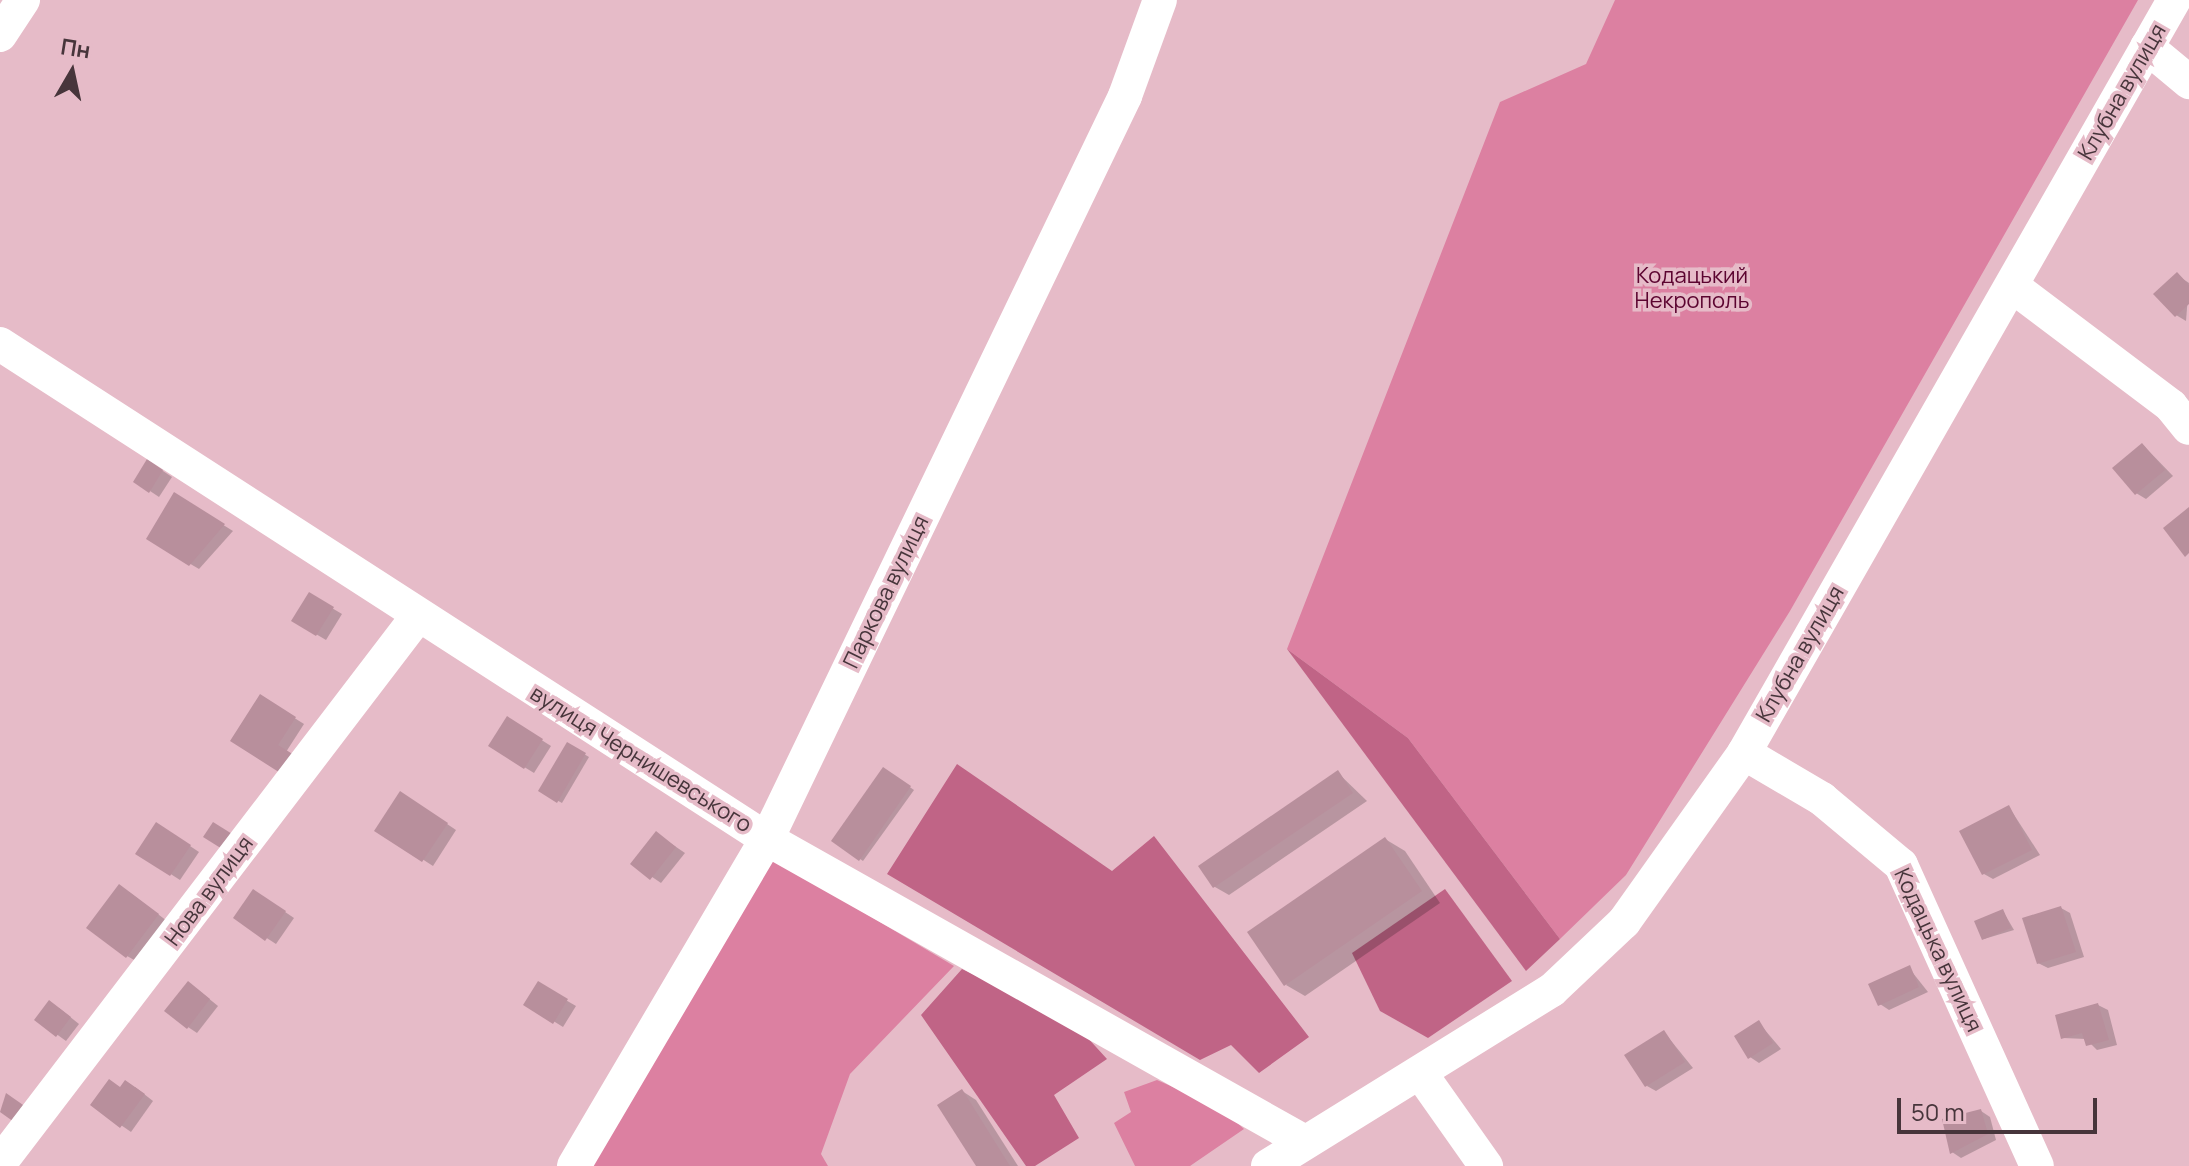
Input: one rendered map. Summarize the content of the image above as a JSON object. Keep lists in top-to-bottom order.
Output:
{
  "streets": {
    "street": [
      "Клубна вулиця",
      "Паркова вулиця",
      "вулиця Чернишевського",
      "Нова вулиця",
      "Кодацька вулиця"
    ]
  },
  "crossings": [
    ["Клубна вулиця", "вулиця Чернишевського"],
    ["Клубна вулиця", "Кодацька вулиця"],
    ["Паркова вулиця", "вулиця Чернишевського"],
    ["вулиця Чернишевського", "Нова вулиця"]
  ],
  "parks": ["Кодацький Некрополь"],
  "scale_bar": "50 m",
  "north": "top"
}
